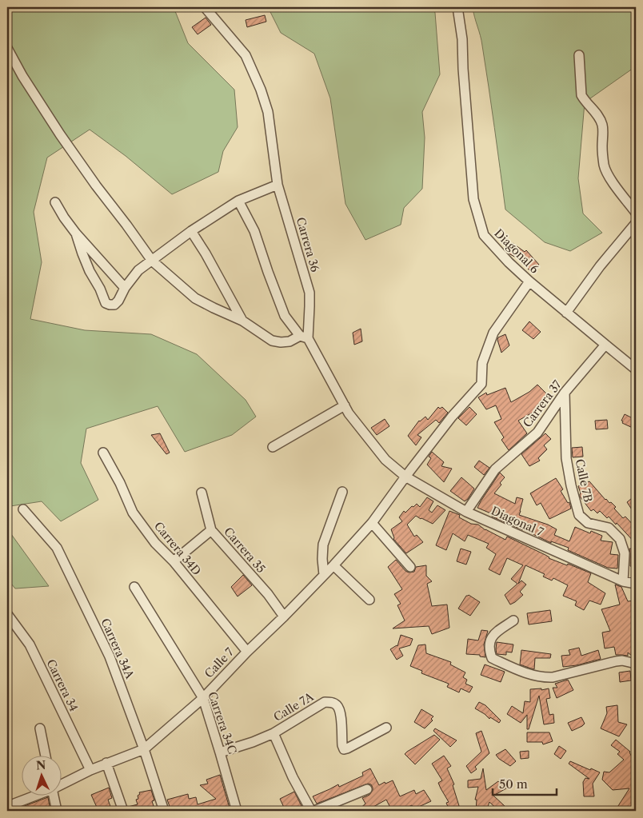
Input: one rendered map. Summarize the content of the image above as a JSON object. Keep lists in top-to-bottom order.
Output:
{
  "streets": {
    "street": [
      "Carrera 36",
      "Diagonal 6",
      "Carrera 37",
      "Calle 7B",
      "Diagonal 7",
      "Carrera 34D",
      "Carrera 35",
      "Carrera 34A",
      "Calle 7",
      "Carrera 34",
      "Calle 7A",
      "Carrera 34C"
    ]
  },
  "crossings": [
    ["Diagonal 6", "Carrera 37"],
    ["Diagonal 6", "Calle 7"],
    ["Carrera 37", "Calle 7B"],
    ["Carrera 37", "Diagonal 7"],
    ["Calle 7B", "Diagonal 7"],
    ["Diagonal 7", "Calle 7"],
    ["Carrera 34D", "Calle 7"],
    ["Carrera 35", "Calle 7"],
    ["Carrera 34A", "Calle 7"],
    ["Calle 7", "Carrera 34"],
    ["Calle 7", "Carrera 34C"],
    ["Calle 7A", "Carrera 34C"]
  ],
  "scale_bar": "50 m",
  "north": "top"
}
